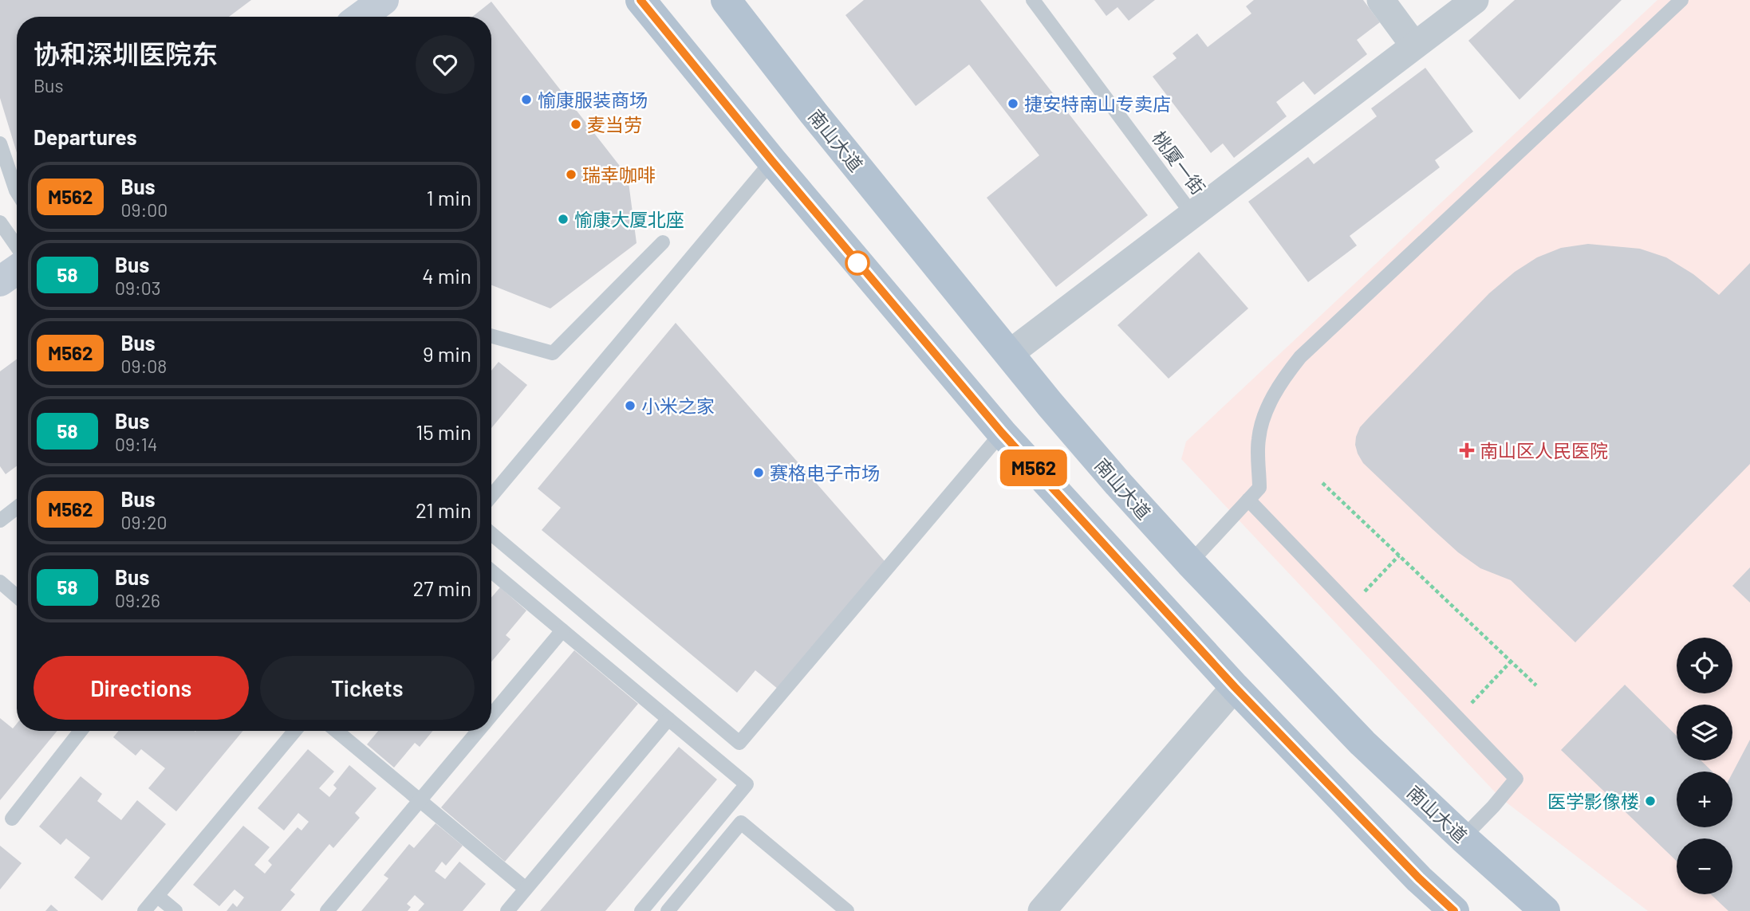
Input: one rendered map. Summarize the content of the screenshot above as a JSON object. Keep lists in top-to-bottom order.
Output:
{
  "streets": {
    "main road": ["南山大道"],
    "lane": ["桃厦一街"]
  },
  "places": {
    "other": [
      "愉康服装商场",
      "捷安特南山专卖店",
      "麦当劳",
      "瑞幸咖啡",
      "愉康大厦北座",
      "小米之家",
      "赛格电子市场",
      "医学影像楼"
    ],
    "health": ["南山区人民医院"]
  },
  "lines": ["bus line M562"],
  "page": {
    "on_map": "M562",
    "heading": [
      ["协和深圳医院东", "Bus"],
      "Departures"
    ],
    "list": [
      {
        "mark": "M562",
        "name": "Bus",
        "note": "09:00",
        "value": "1 min"
      },
      {
        "mark": "58",
        "name": "Bus",
        "note": "09:03",
        "value": "4 min"
      },
      {
        "mark": "M562",
        "name": "Bus",
        "note": "09:08",
        "value": "9 min"
      },
      {
        "mark": "58",
        "name": "Bus",
        "note": "09:14",
        "value": "15 min"
      },
      {
        "mark": "M562",
        "name": "Bus",
        "note": "09:20",
        "value": "21 min"
      },
      {
        "mark": "58",
        "name": "Bus",
        "note": "09:26",
        "value": "27 min"
      }
    ],
    "map_buttons": ["+", "−"],
    "buttons": ["Directions", "Tickets"]
  }
}
